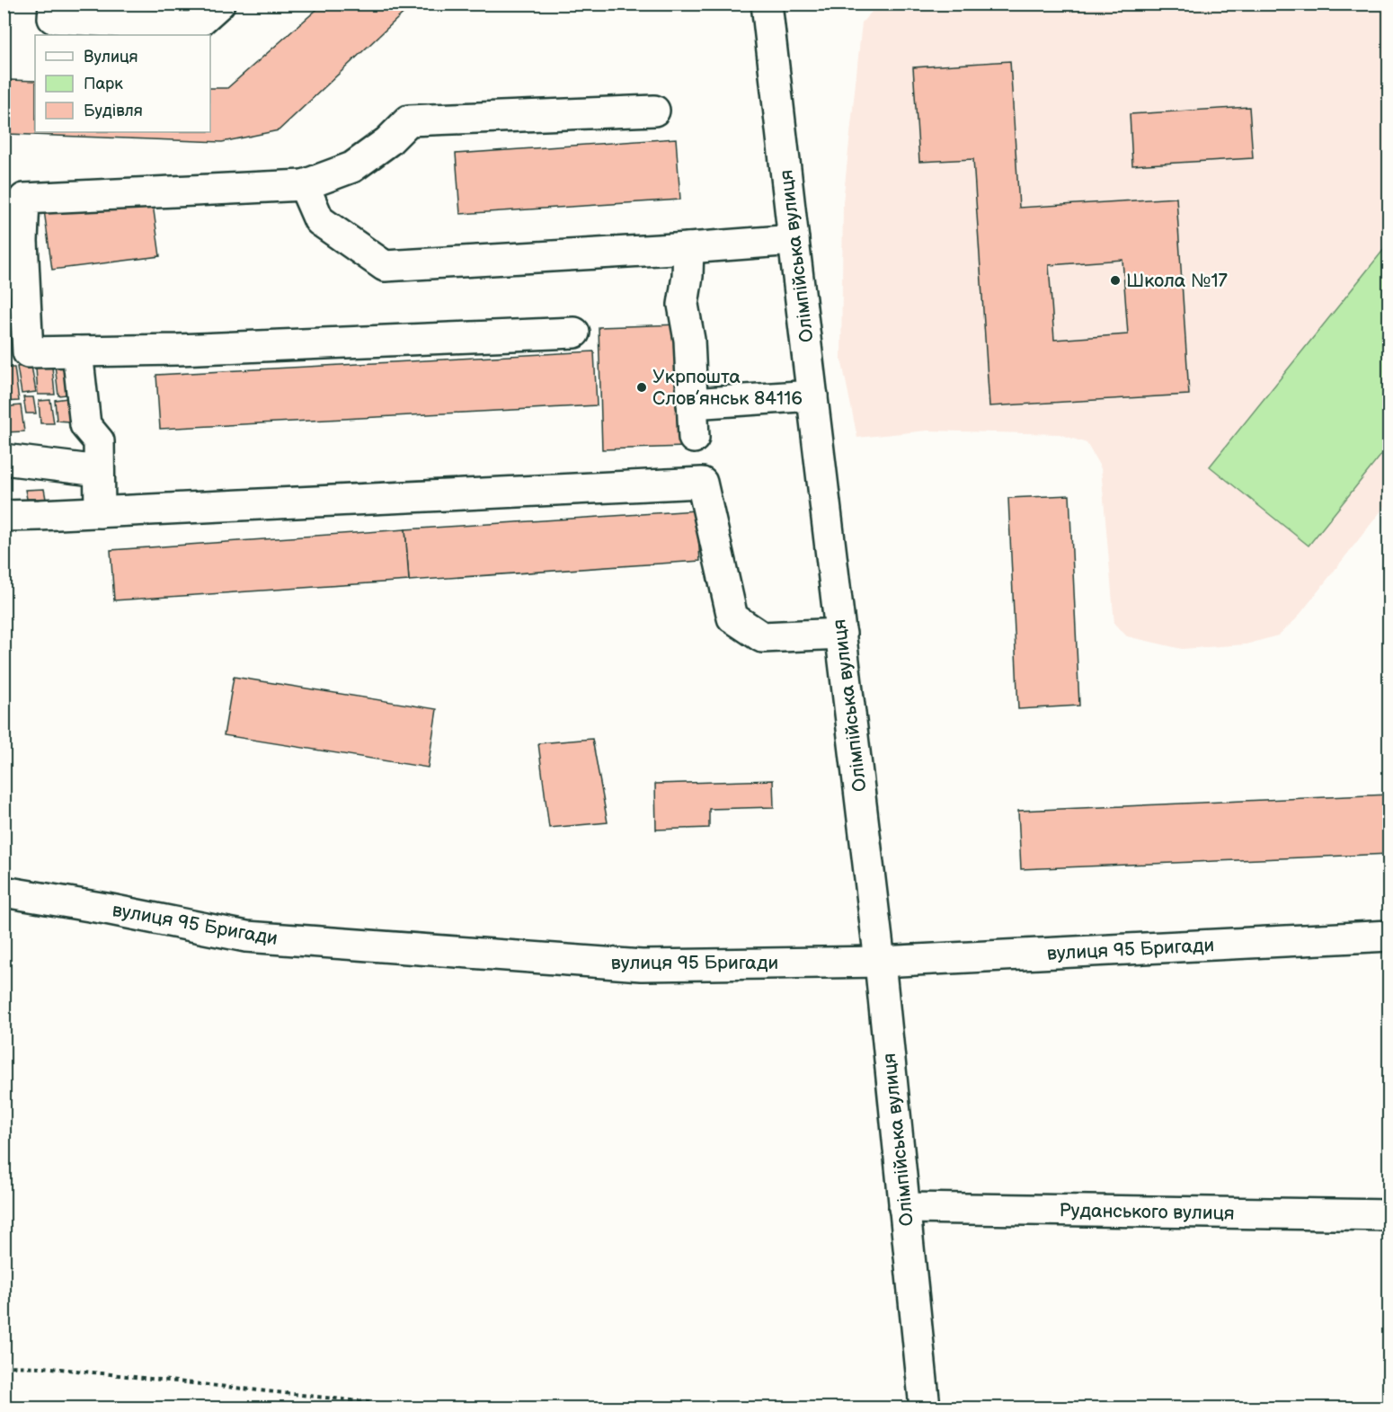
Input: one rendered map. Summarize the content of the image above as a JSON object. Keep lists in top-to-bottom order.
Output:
{
  "streets": {
    "street": ["Олімпійська вулиця", "вулиця 95 Бригади", "Руданського вулиця"]
  },
  "crossings": [
    ["Олімпійська вулиця", "вулиця 95 Бригади"],
    ["Олімпійська вулиця", "Руданського вулиця"]
  ],
  "places": ["Школа №17", "Укрпошта Слов’янськ 84116"],
  "legend": ["Вулиця", "Парк", "Будівля"]
}
